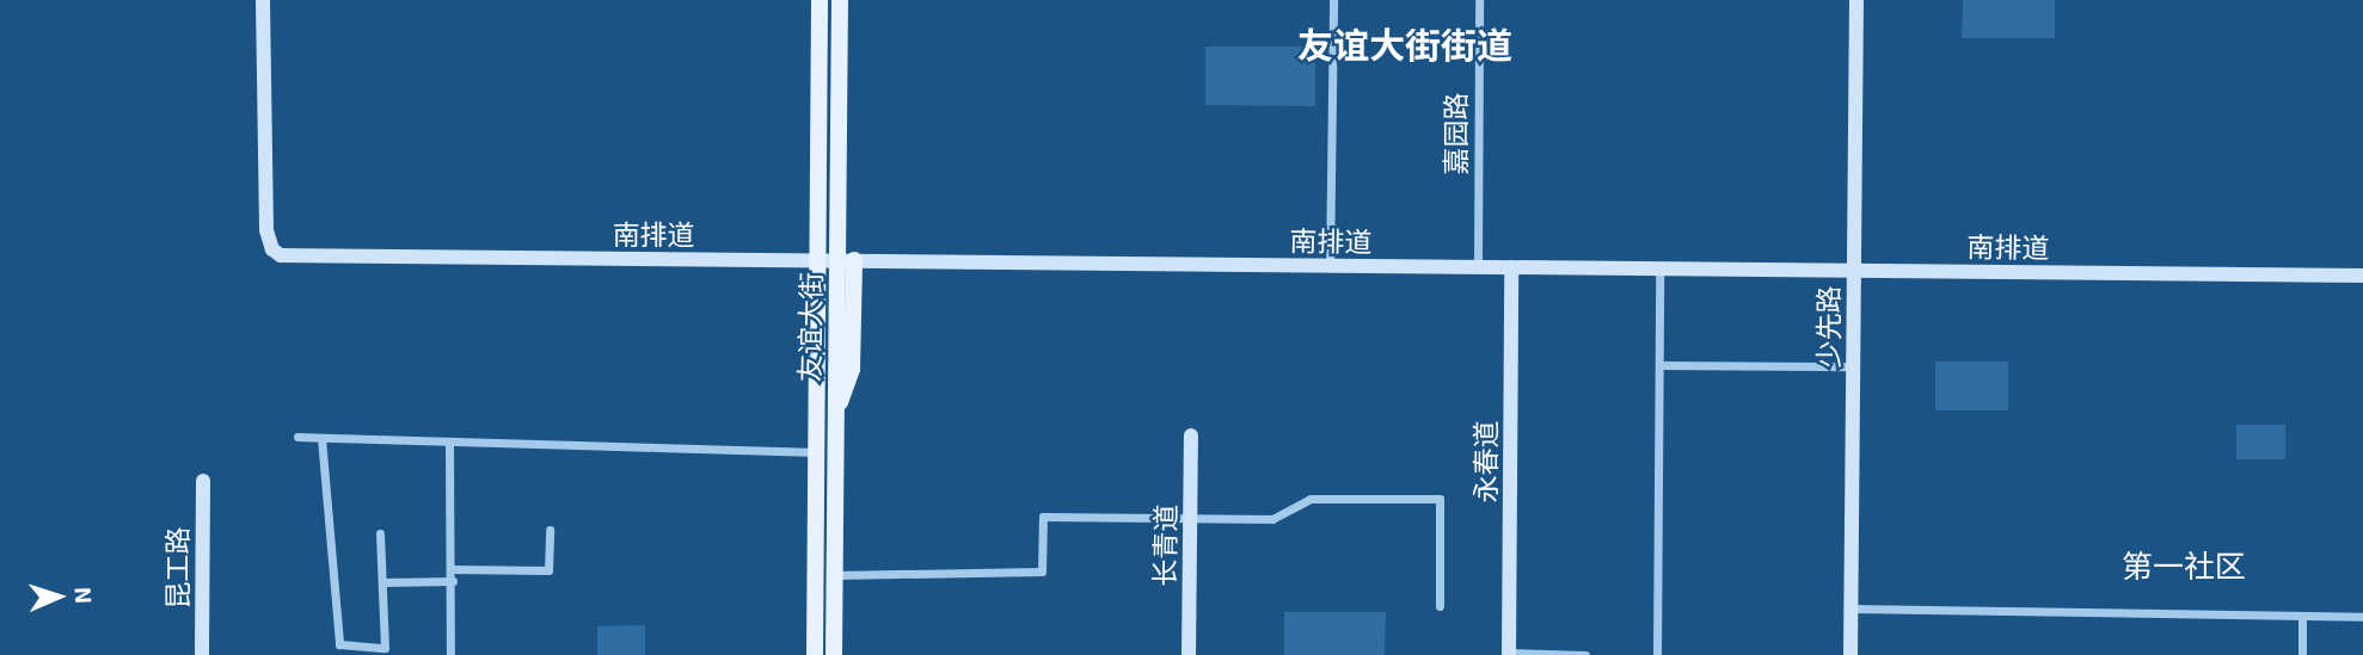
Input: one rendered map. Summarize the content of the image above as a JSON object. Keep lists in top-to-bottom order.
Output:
{
  "streets": {
    "main road": ["友谊大街"],
    "street": [
      "嘉园路",
      "南排道",
      "少先路",
      "永春道",
      "长青道",
      "昆工路"
    ]
  },
  "crossings": [
    ["嘉园路", "南排道"],
    ["南排道", "友谊大街"],
    ["南排道", "少先路"],
    ["南排道", "永春道"]
  ],
  "districts": ["友谊大街街道", "第一社区"],
  "north": "right"
}
